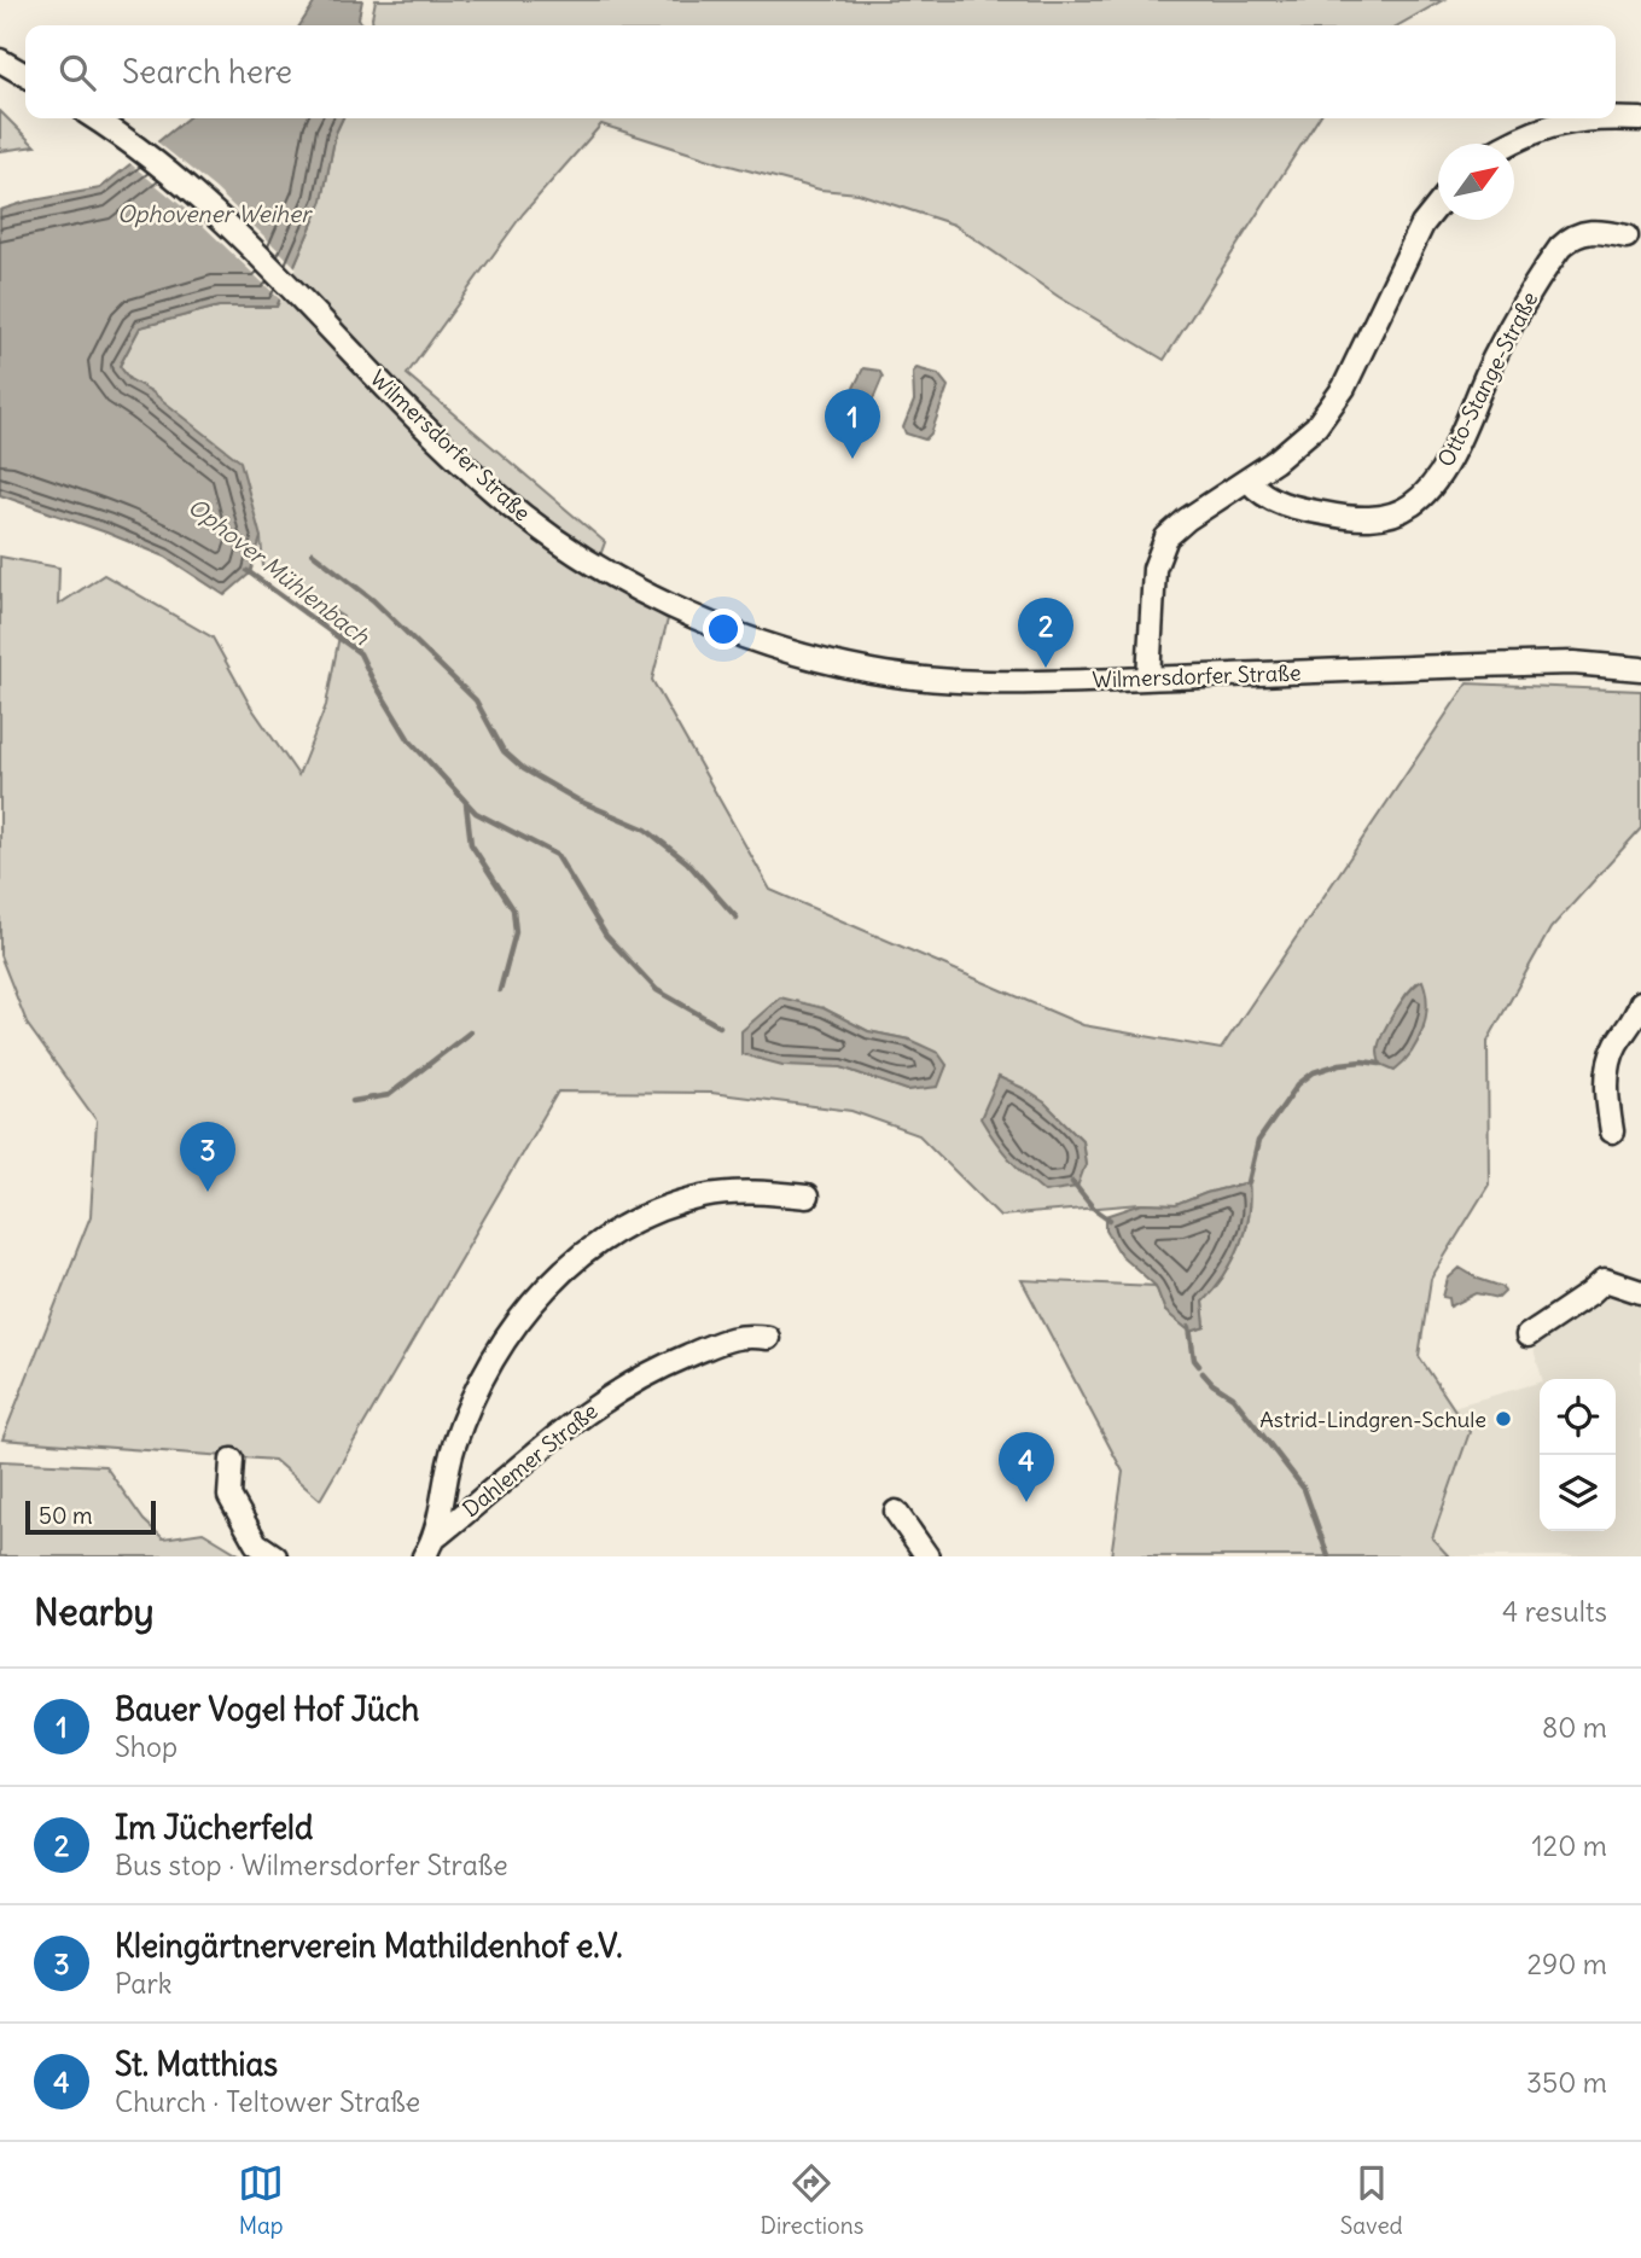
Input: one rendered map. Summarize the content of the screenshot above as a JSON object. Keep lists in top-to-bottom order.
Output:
{
  "streets": {
    "street": ["Otto-Stange-Straße", "Wilmersdorfer Straße", "Dahlemer Straße"]
  },
  "water": ["Ophovener Weiher", "Ophover Mühlenbach"],
  "places": ["Astrid-Lindgren-Schule"],
  "scale_bar": "50 m",
  "north": "top right",
  "page": {
    "search": "Search here",
    "pins": [
      "1",
      "2",
      "3",
      "4"
    ],
    "scale": "50 m",
    "heading": ["Nearby", "4 results"],
    "list": [
      {
        "mark": "1",
        "name": "Bauer Vogel Hof Jüch",
        "note": "Shop",
        "value": "80 m"
      },
      {
        "mark": "2",
        "name": "Im Jücherfeld",
        "note": "Bus stop · Wilmersdorfer Straße",
        "value": "120 m"
      },
      {
        "mark": "3",
        "name": "Kleingärtnerverein Mathildenhof e.V.",
        "note": "Park",
        "value": "290 m"
      },
      {
        "mark": "4",
        "name": "St. Matthias",
        "note": "Church · Teltower Straße",
        "value": "350 m"
      }
    ],
    "nav": ["Map", "Directions", "Saved"]
  }
}
